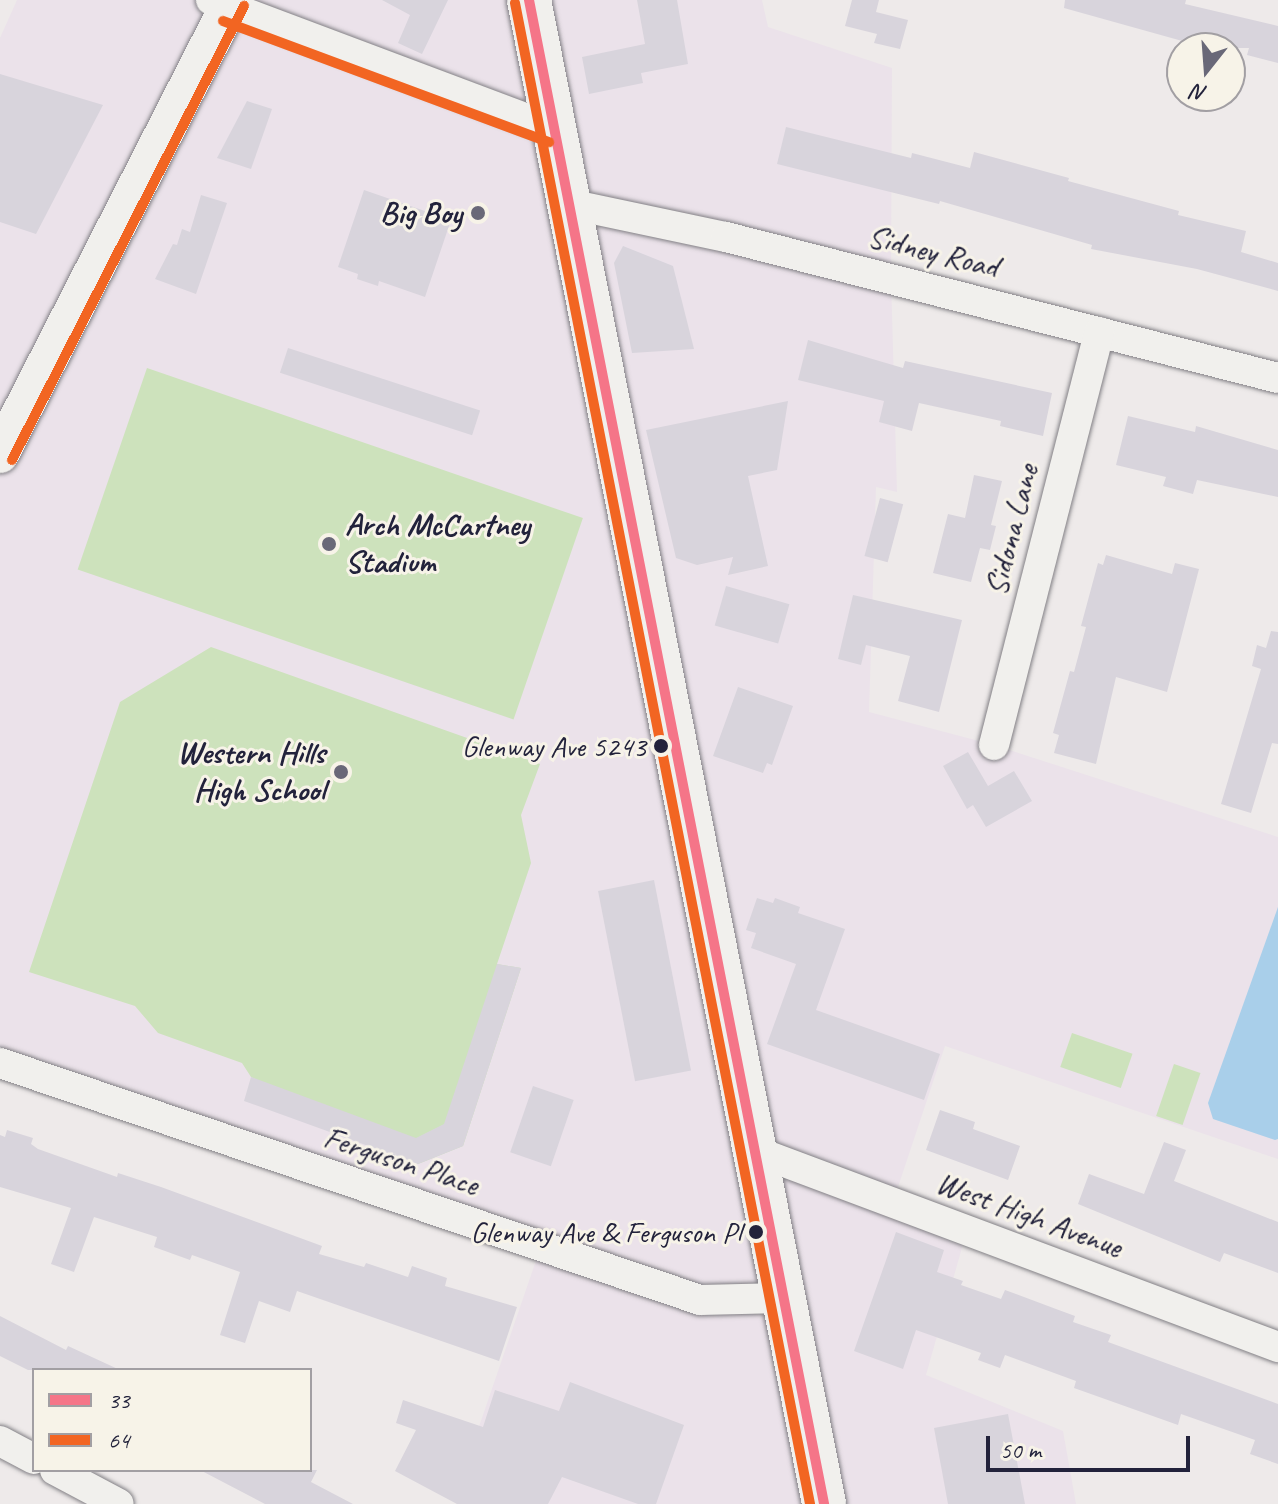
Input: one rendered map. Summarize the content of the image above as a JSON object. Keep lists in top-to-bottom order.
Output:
{
  "streets": {
    "street": [
      "Sidney Road",
      "Sidona Lane",
      "Ferguson Place",
      "West High Avenue"
    ]
  },
  "crossings": [
    ["Sidney Road", "Sidona Lane"]
  ],
  "places": [
    "Big Boy",
    "Arch McCartney Stadium",
    "Glenway Ave 5243",
    "Western Hills High School",
    "Glenway Ave & Ferguson Pl"
  ],
  "lines": ["transit line 33", "transit line 64"],
  "legend": ["33", "64"],
  "scale_bar": "50 m",
  "north": "bottom"
}
